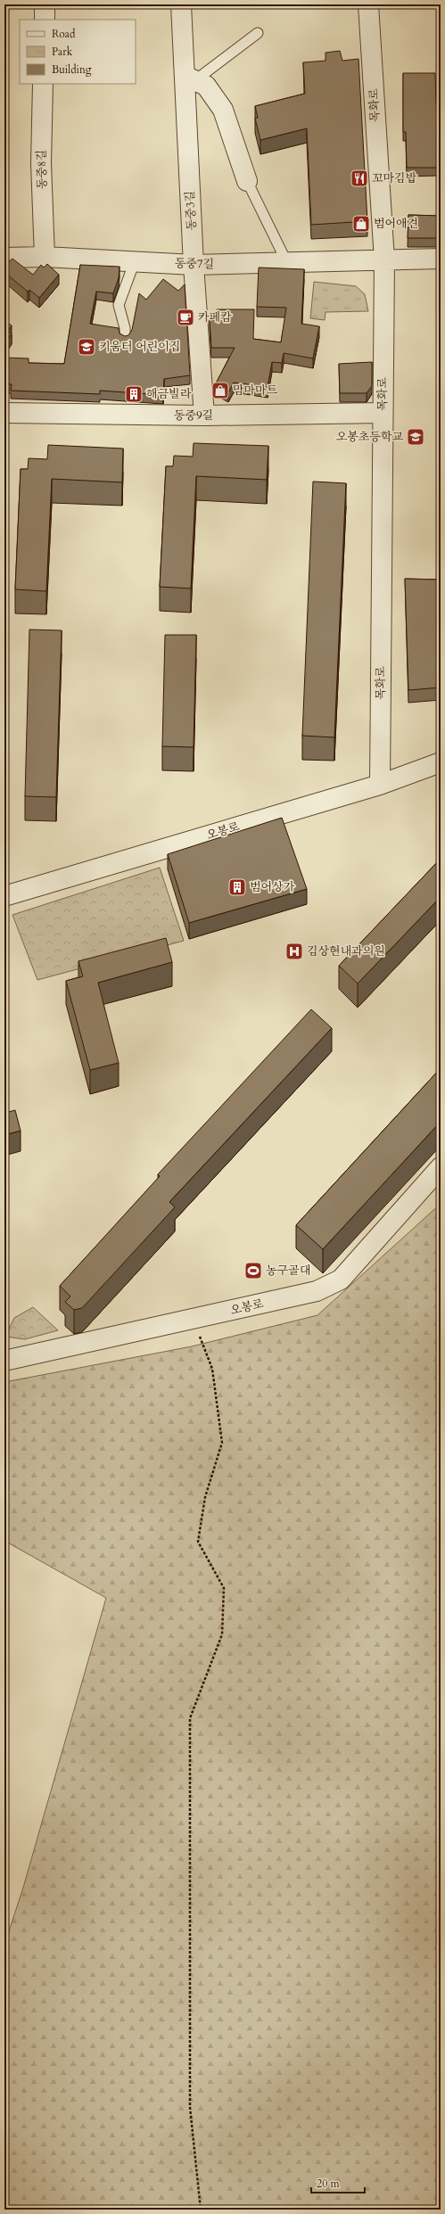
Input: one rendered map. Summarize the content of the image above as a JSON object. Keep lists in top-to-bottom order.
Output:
{
  "streets": {
    "street": [
      "목화로",
      "동중8길",
      "동중3길",
      "동중7길",
      "동중9길",
      "오봉로"
    ]
  },
  "crossings": [
    ["목화로", "동중7길"],
    ["목화로", "동중9길"],
    ["목화로", "오봉로"],
    ["동중8길", "동중7길"],
    ["동중3길", "동중7길"],
    ["동중3길", "동중9길"]
  ],
  "places": {
    "restaurant": ["꼬마김밥"],
    "shop": ["범어애견", "맘마마트"],
    "cafe": ["카페캄"],
    "school or university": ["키움터 어린이집", "오봉초등학교"],
    "building": ["해금빌라", "범어상가"],
    "hospital": ["김상현내과의원"],
    "sports": ["농구골대"]
  },
  "legend": ["Road", "Park", "Building"],
  "scale_bar": "20 m"
}
